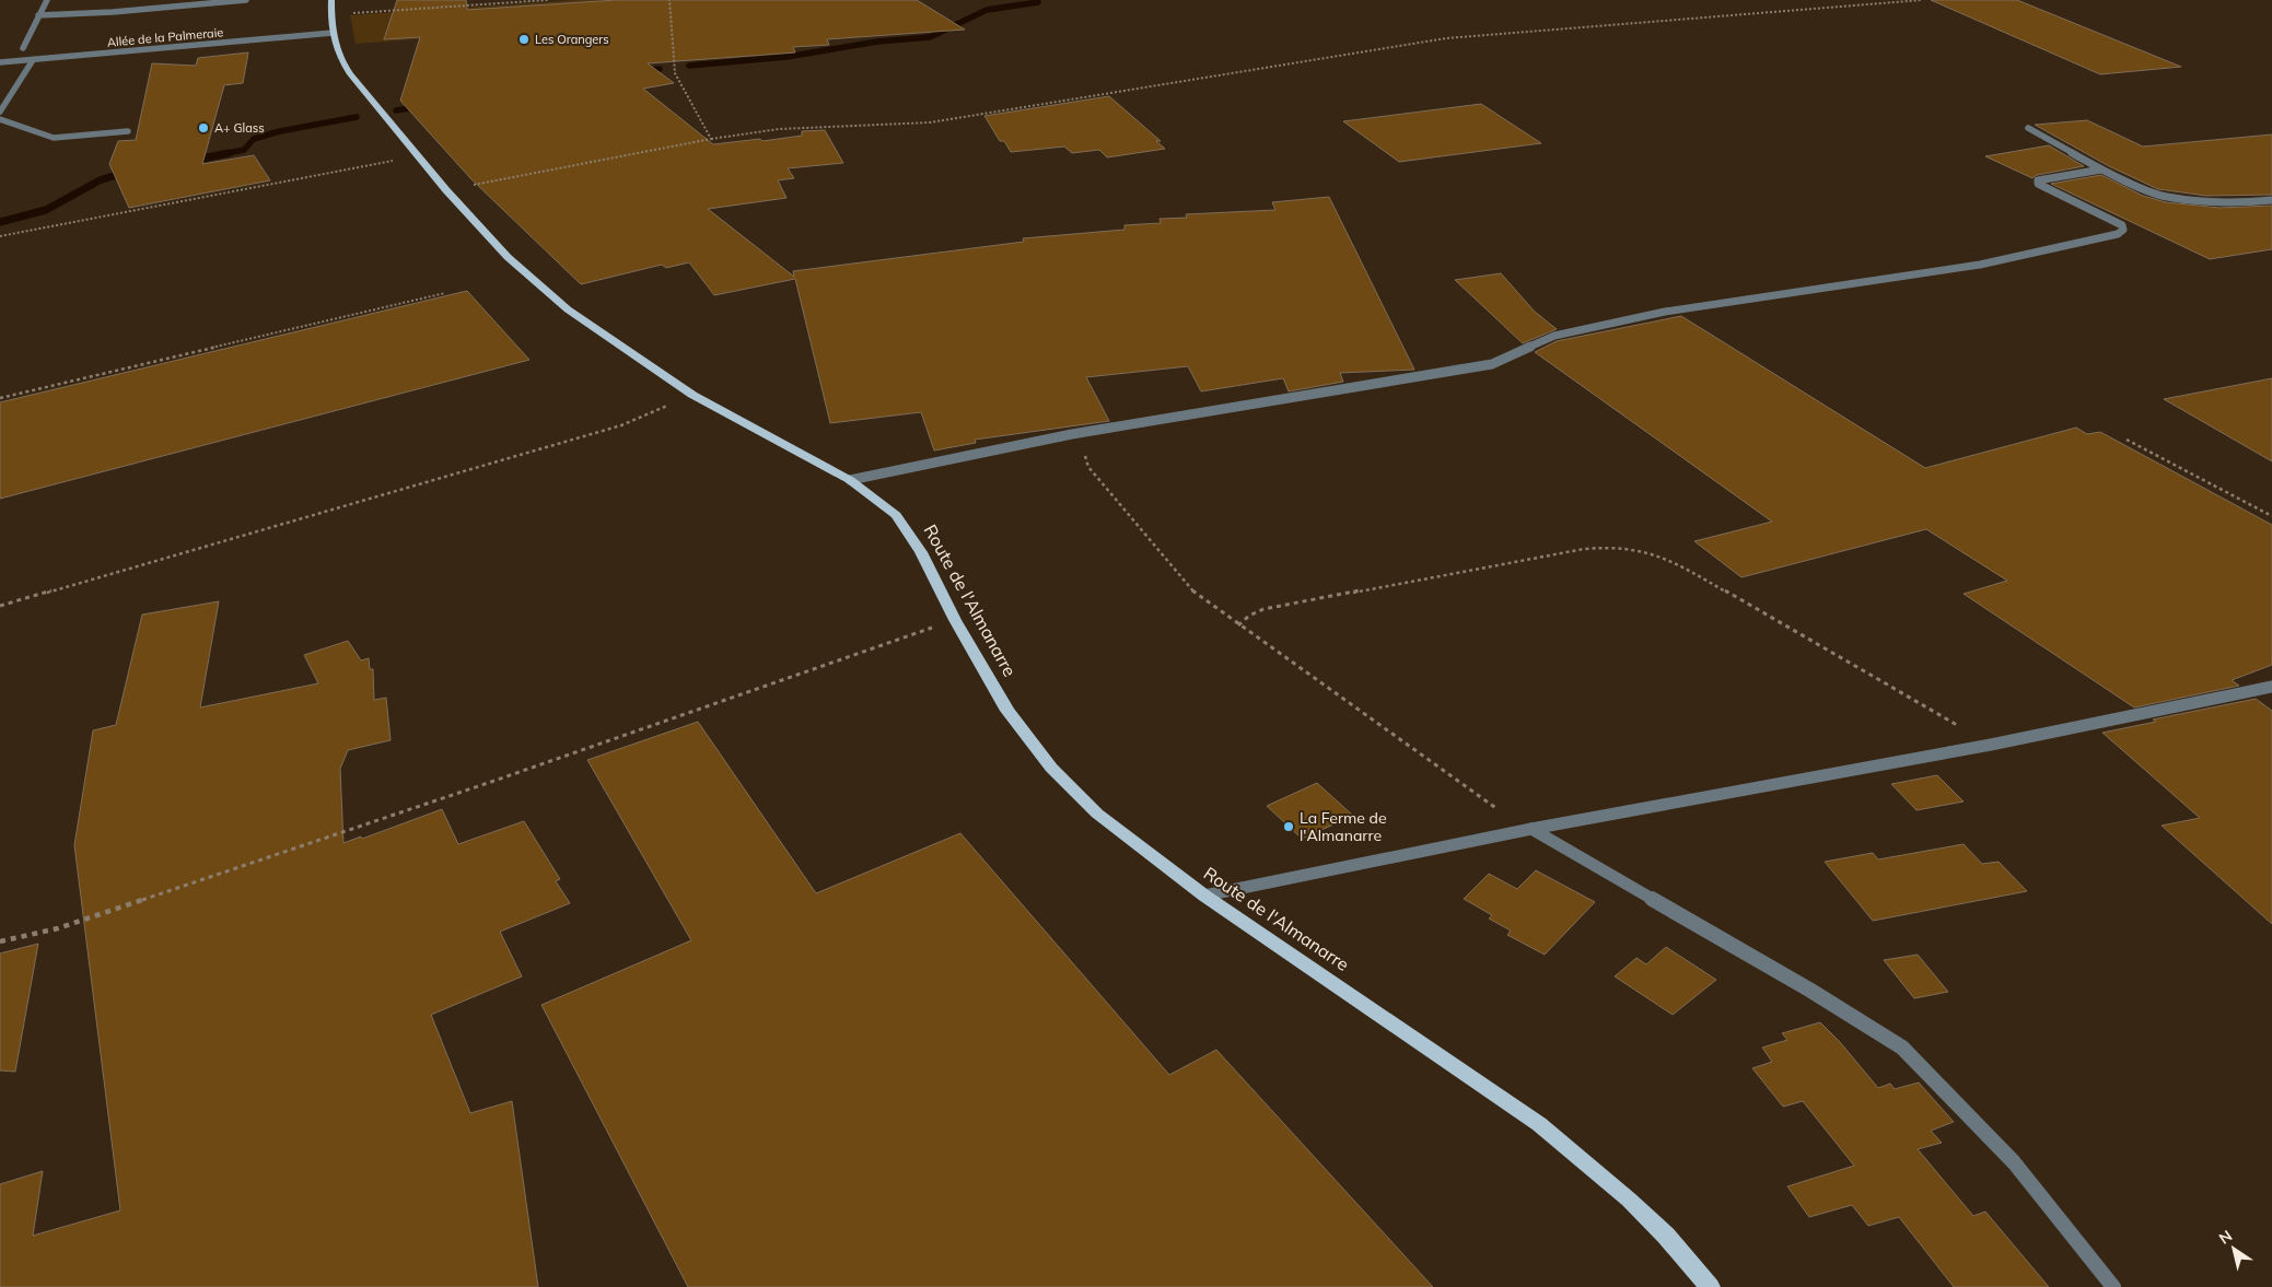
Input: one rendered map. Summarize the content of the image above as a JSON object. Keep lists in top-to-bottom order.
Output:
{
  "streets": {
    "main road": ["Route de l'Almanarre"],
    "street": ["Allée de la Palmeraie"]
  },
  "crossings": [
    ["Allée de la Palmeraie", "Route de l'Almanarre"]
  ],
  "places": ["Les Orangers", "A+ Glass", "La Ferme de l'Almanarre"],
  "north": "top left"
}
